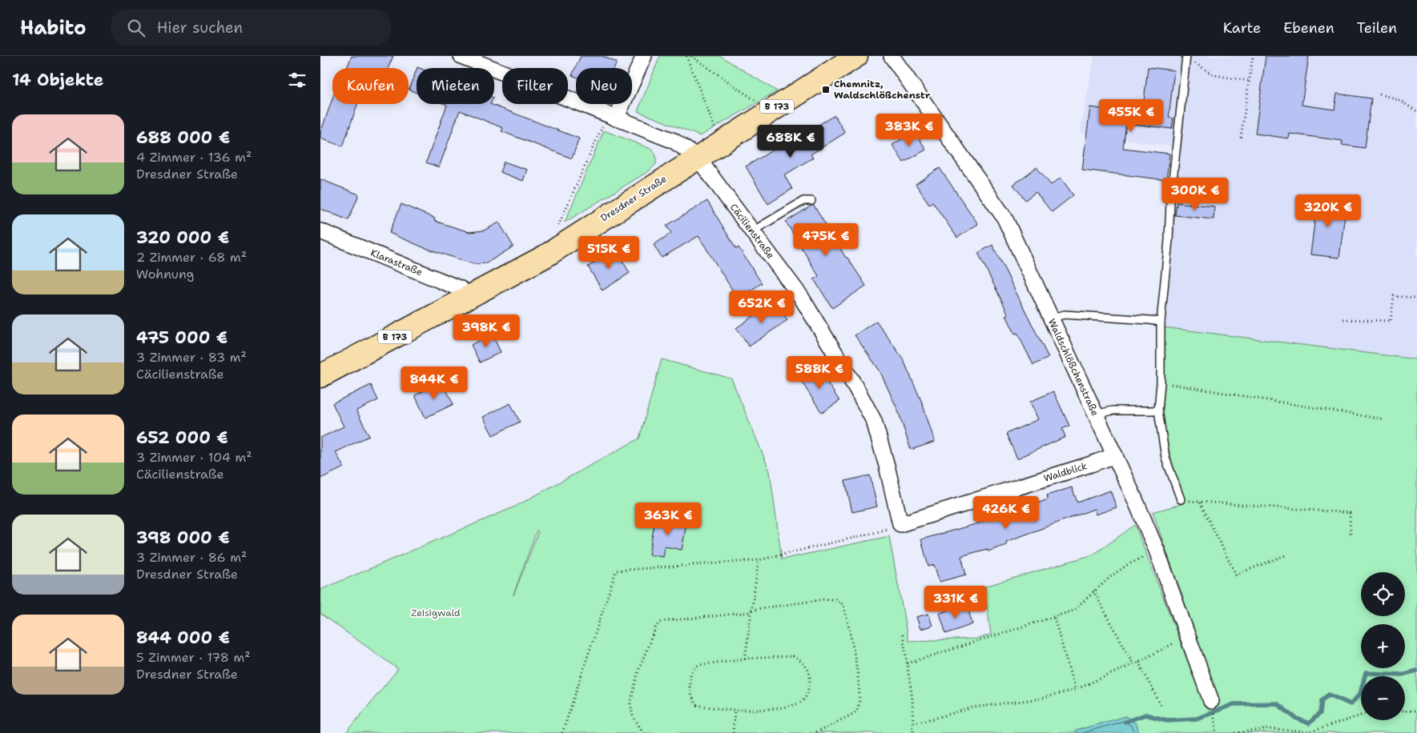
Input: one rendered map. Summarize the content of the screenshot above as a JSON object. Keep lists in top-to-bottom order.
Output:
{
  "streets": {
    "main road": ["B 173", "Dresdner Straße"],
    "street": [
      "Cäcilienstraße",
      "Klarastraße",
      "Waldschlößchenstraße",
      "Waldblick"
    ]
  },
  "crossings": [
    ["Dresdner Straße", "Cäcilienstraße"],
    ["Dresdner Straße", "Klarastraße"],
    ["Cäcilienstraße", "Waldblick"],
    ["Waldschlößchenstraße", "Waldblick"]
  ],
  "parks": ["Zeisigwald"],
  "places": {
    "transit": ["Chemnitz, Waldschlößchenstr"]
  },
  "page": {
    "header": "Habito",
    "search": "Hier suchen",
    "nav": ["Karte", "Ebenen", "Teilen"],
    "heading": "14 Objekte",
    "chip": [
      "Kaufen",
      "Mieten",
      "Filter",
      "Neu"
    ],
    "price": [
      "455K €",
      "383K €",
      "688K €",
      "300K €",
      "320K €",
      "475K €",
      "515K €",
      "652K €",
      "398K €",
      "588K €",
      "844K €",
      "426K €",
      "363K €",
      "331K €"
    ],
    "list": [
      {
        "name": "688 000 €",
        "note": "4 Zimmer · 136 m² · Dresdner Straße"
      },
      {
        "name": "320 000 €",
        "note": "2 Zimmer · 68 m² · Wohnung"
      },
      {
        "name": "475 000 €",
        "note": "3 Zimmer · 83 m² · Cäcilienstraße"
      },
      {
        "name": "652 000 €",
        "note": "3 Zimmer · 104 m² · Cäcilienstraße"
      },
      {
        "name": "398 000 €",
        "note": "3 Zimmer · 86 m² · Dresdner Straße"
      },
      {
        "name": "844 000 €",
        "note": "5 Zimmer · 178 m² · Dresdner Straße"
      }
    ],
    "map_buttons": ["+", "−"]
  }
}
